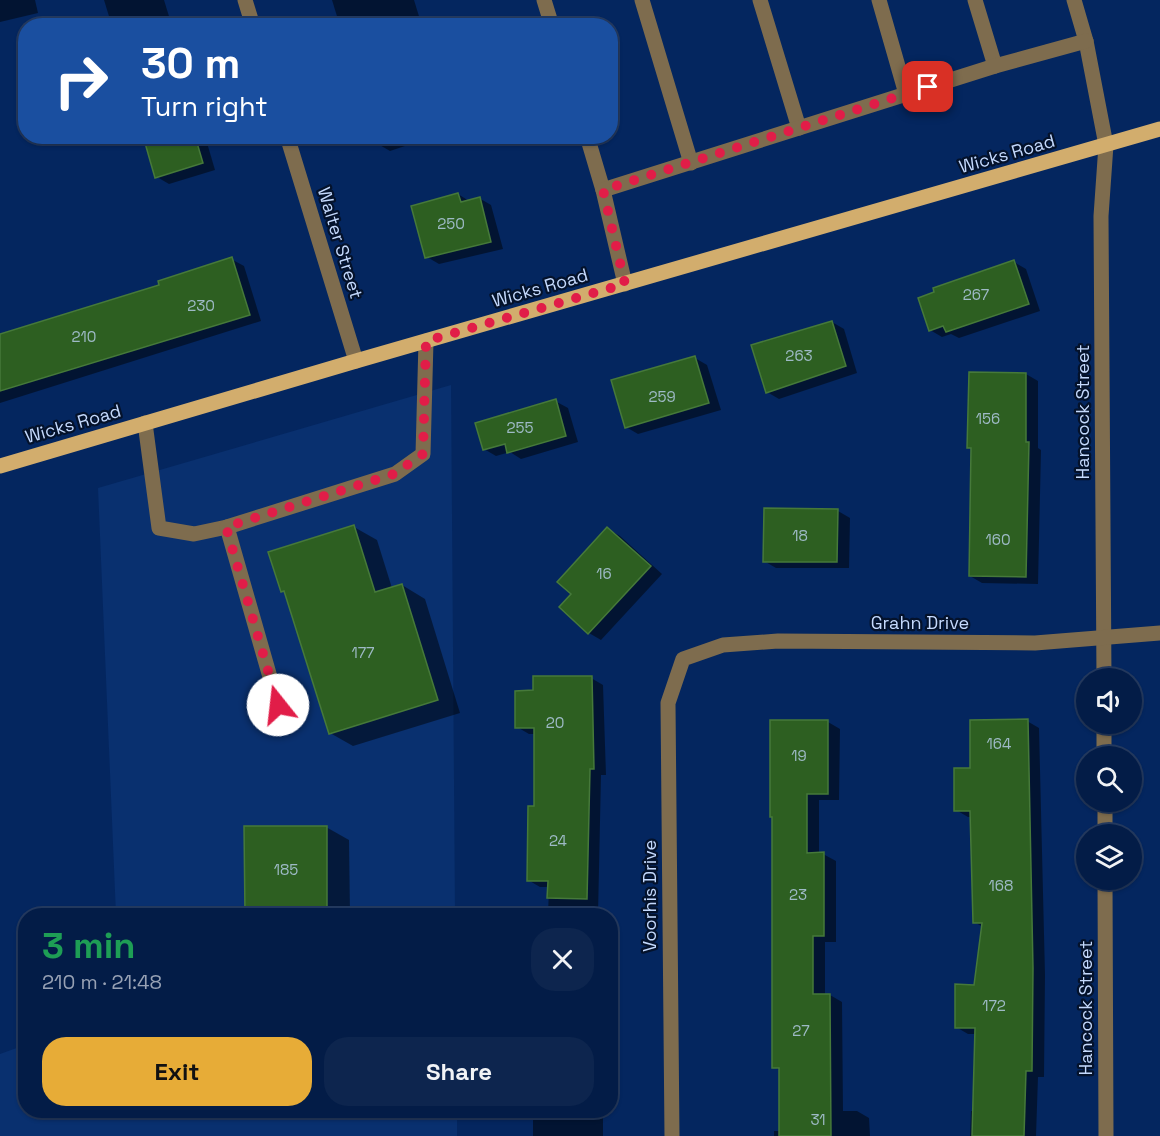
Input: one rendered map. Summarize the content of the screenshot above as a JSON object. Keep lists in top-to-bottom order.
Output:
{
  "streets": {
    "main road": ["Wicks Road"],
    "street": [
      "Walter Street",
      "Hancock Street",
      "Grahn Drive",
      "Voorhis Drive"
    ]
  },
  "crossings": [
    ["Wicks Road", "Walter Street"],
    ["Wicks Road", "Hancock Street"],
    ["Hancock Street", "Grahn Drive"],
    ["Grahn Drive", "Voorhis Drive"]
  ],
  "house_numbers": [
    "250",
    "267",
    "230",
    "210",
    "263",
    "259",
    "156",
    "255",
    "18",
    "160",
    "16",
    "177",
    "20",
    "164",
    "19",
    "24",
    "185",
    "168",
    "23",
    "172",
    "27",
    "31"
  ],
  "page": {
    "turn": ["30 m", "Turn right"],
    "heading": ["3 min", "210 m · 21:48"],
    "buttons": ["Exit", "Share"]
  }
}
